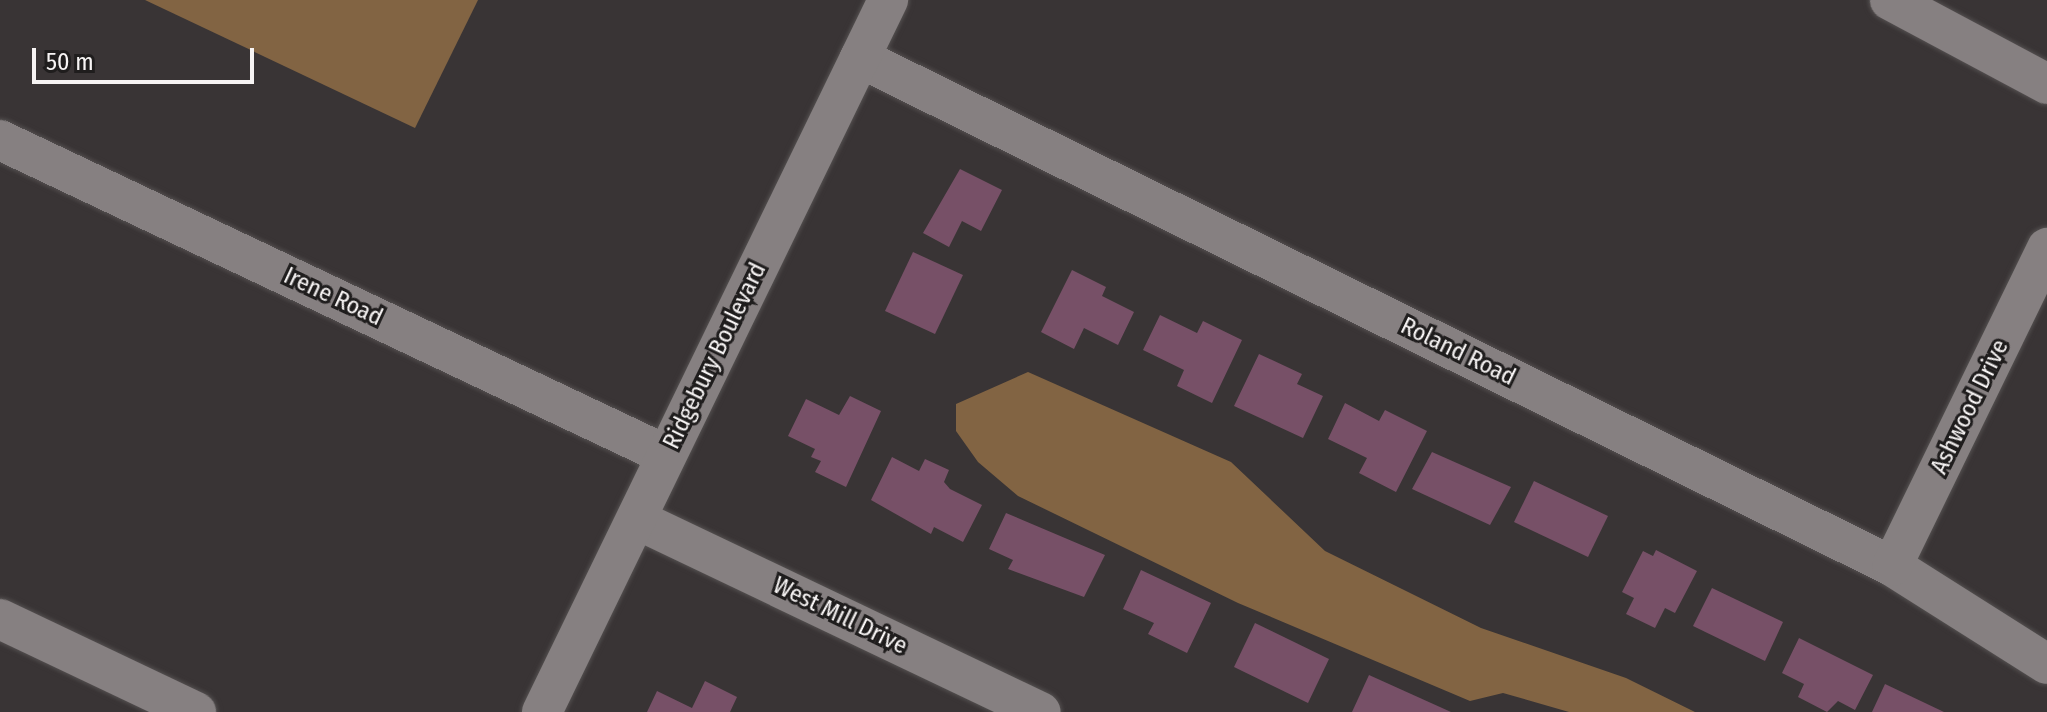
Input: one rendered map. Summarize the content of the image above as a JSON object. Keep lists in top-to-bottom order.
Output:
{
  "streets": {
    "street": [
      "Irene Road",
      "Roland Road",
      "Ridgebury Boulevard",
      "Ashwood Drive",
      "West Mill Drive"
    ]
  },
  "crossings": [
    ["Irene Road", "Ridgebury Boulevard"],
    ["Roland Road", "Ridgebury Boulevard"],
    ["Roland Road", "Ashwood Drive"],
    ["Ridgebury Boulevard", "West Mill Drive"]
  ],
  "scale_bar": "50 m"
}
